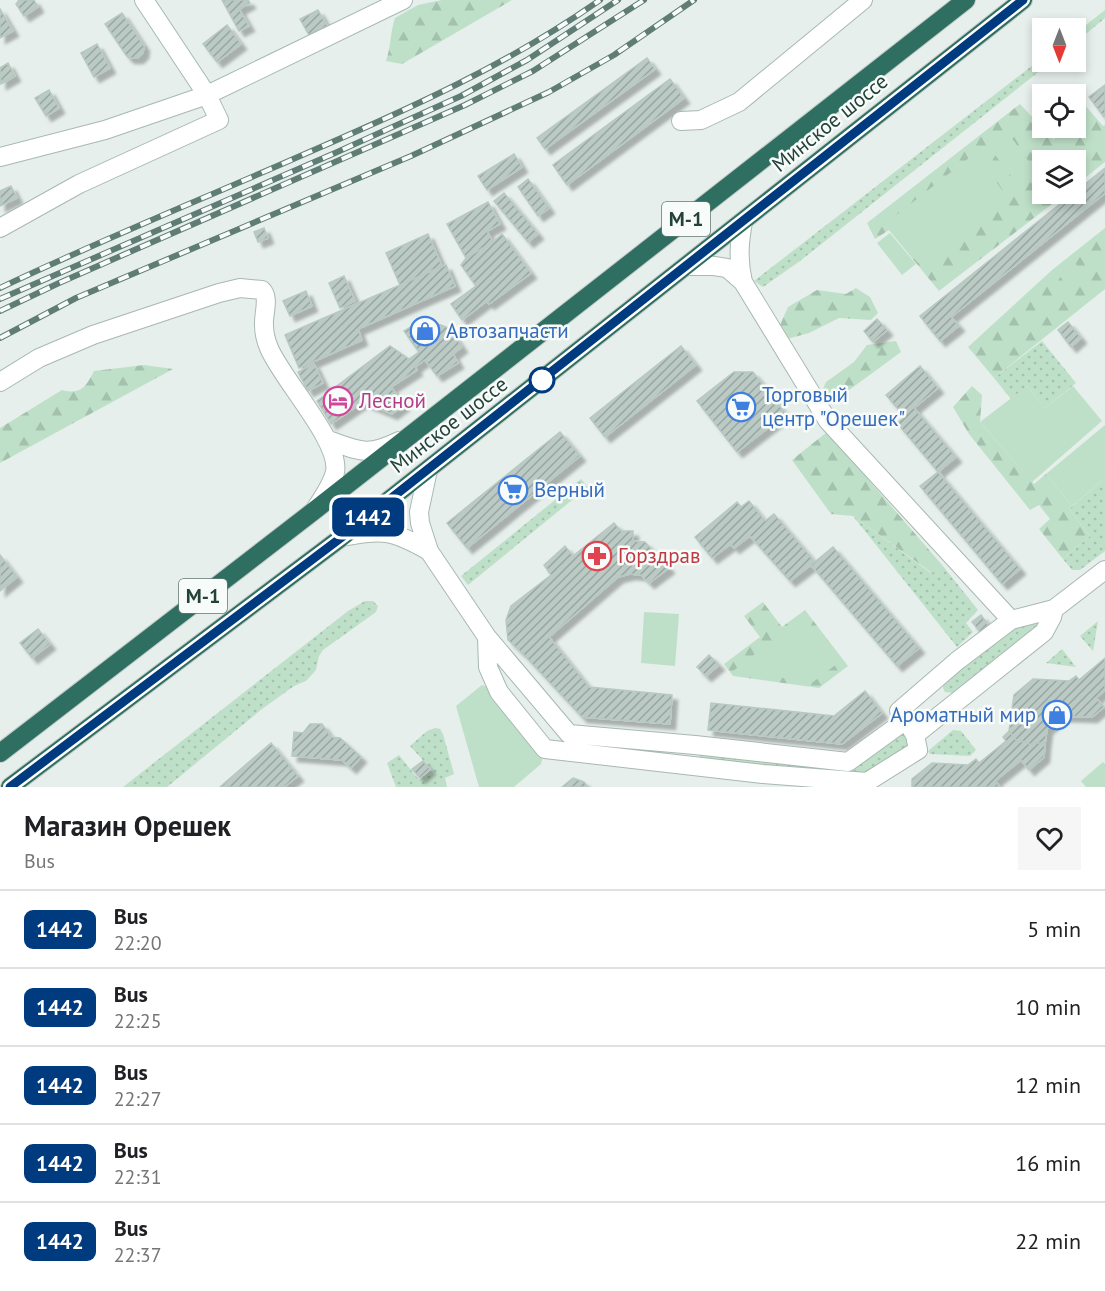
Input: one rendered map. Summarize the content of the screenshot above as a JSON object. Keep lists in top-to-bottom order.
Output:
{
  "streets": {
    "highway": ["Минское шоссе", "М-1"]
  },
  "places": {
    "shop": ["Автозапчасти", "Ароматный мир"],
    "hotel": ["Лесной"],
    "supermarket": ["Торговый центр \"Орешек\"", "Верный"],
    "pharmacy": ["Горздрав"]
  },
  "lines": ["bus line 1442"],
  "north": "bottom",
  "page": {
    "on_map": "1442",
    "heading": ["Магазин Орешек", "Bus"],
    "list": [
      {
        "mark": "1442",
        "name": "Bus",
        "note": "22:20",
        "value": "5 min"
      },
      {
        "mark": "1442",
        "name": "Bus",
        "note": "22:25",
        "value": "10 min"
      },
      {
        "mark": "1442",
        "name": "Bus",
        "note": "22:27",
        "value": "12 min"
      },
      {
        "mark": "1442",
        "name": "Bus",
        "note": "22:31",
        "value": "16 min"
      },
      {
        "mark": "1442",
        "name": "Bus",
        "note": "22:37",
        "value": "22 min"
      }
    ]
  }
}
